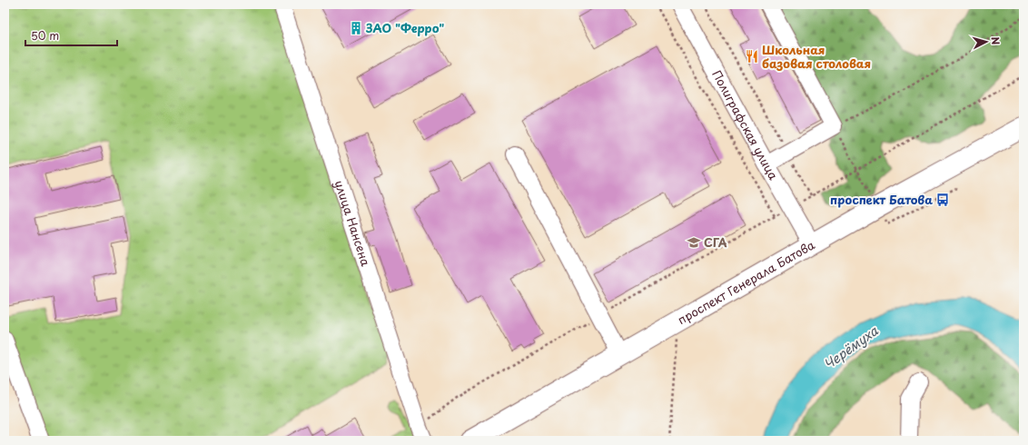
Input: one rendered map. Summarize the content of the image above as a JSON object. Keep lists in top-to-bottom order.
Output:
{
  "streets": {
    "main road": ["проспект Генерала Батова"],
    "street": ["Полиграфская улица", "улица Нансена"]
  },
  "crossings": [
    ["Полиграфская улица", "проспект Генерала Батова"]
  ],
  "water": ["Черёмуха"],
  "places": {
    "building": ["ЗАО \"Ферро\""],
    "restaurant": ["Школьная базовая столовая"],
    "bus stop": ["проспект Батова"],
    "school or university": ["СГА"]
  },
  "scale_bar": "50 m",
  "north": "right"
}
